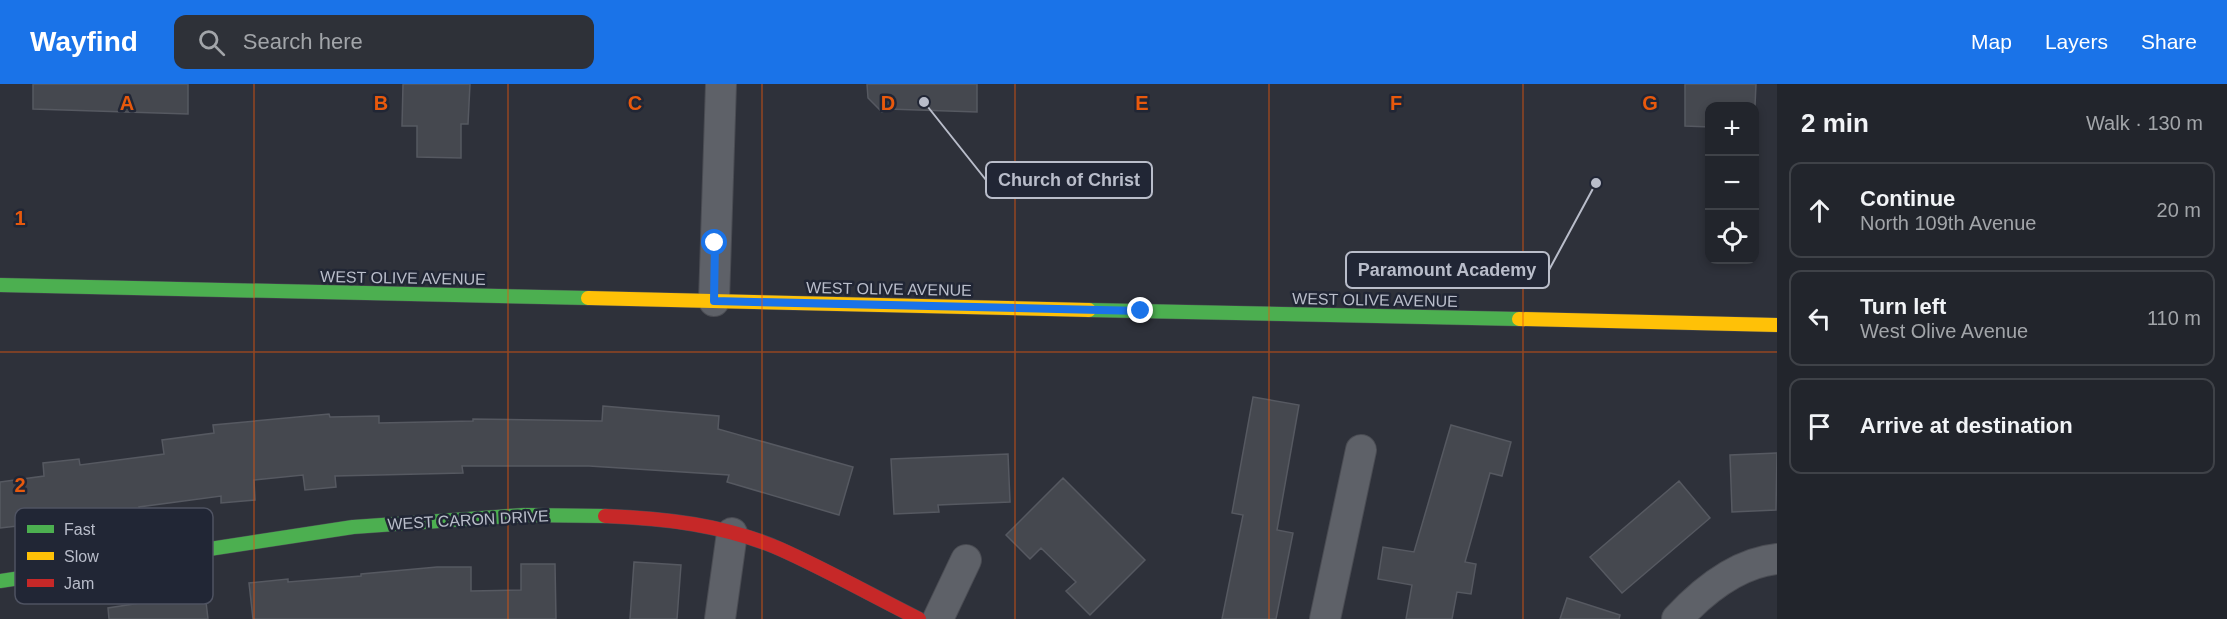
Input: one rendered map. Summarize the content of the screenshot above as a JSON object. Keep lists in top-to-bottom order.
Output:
{
  "streets": {
    "main road": ["WEST OLIVE AVENUE", "WEST CARON DRIVE"]
  },
  "places": ["Church of Christ", "Paramount Academy"],
  "legend": ["Fast", "Slow", "Jam"],
  "page": {
    "header": "Wayfind",
    "search": "Search here",
    "nav": ["Map", "Layers", "Share"],
    "heading": ["2 min", "Walk · 130 m"],
    "map_buttons": ["+", "−"],
    "list": [
      ["Continue", "North 109th Avenue", "20 m"],
      ["Turn left", "West Olive Avenue", "110 m"],
      "Arrive at destination"
    ]
  },
  "grid": {
    "columns": [
      "A",
      "B",
      "C",
      "D",
      "E",
      "F",
      "G"
    ],
    "rows": ["1", "2"]
  }
}
